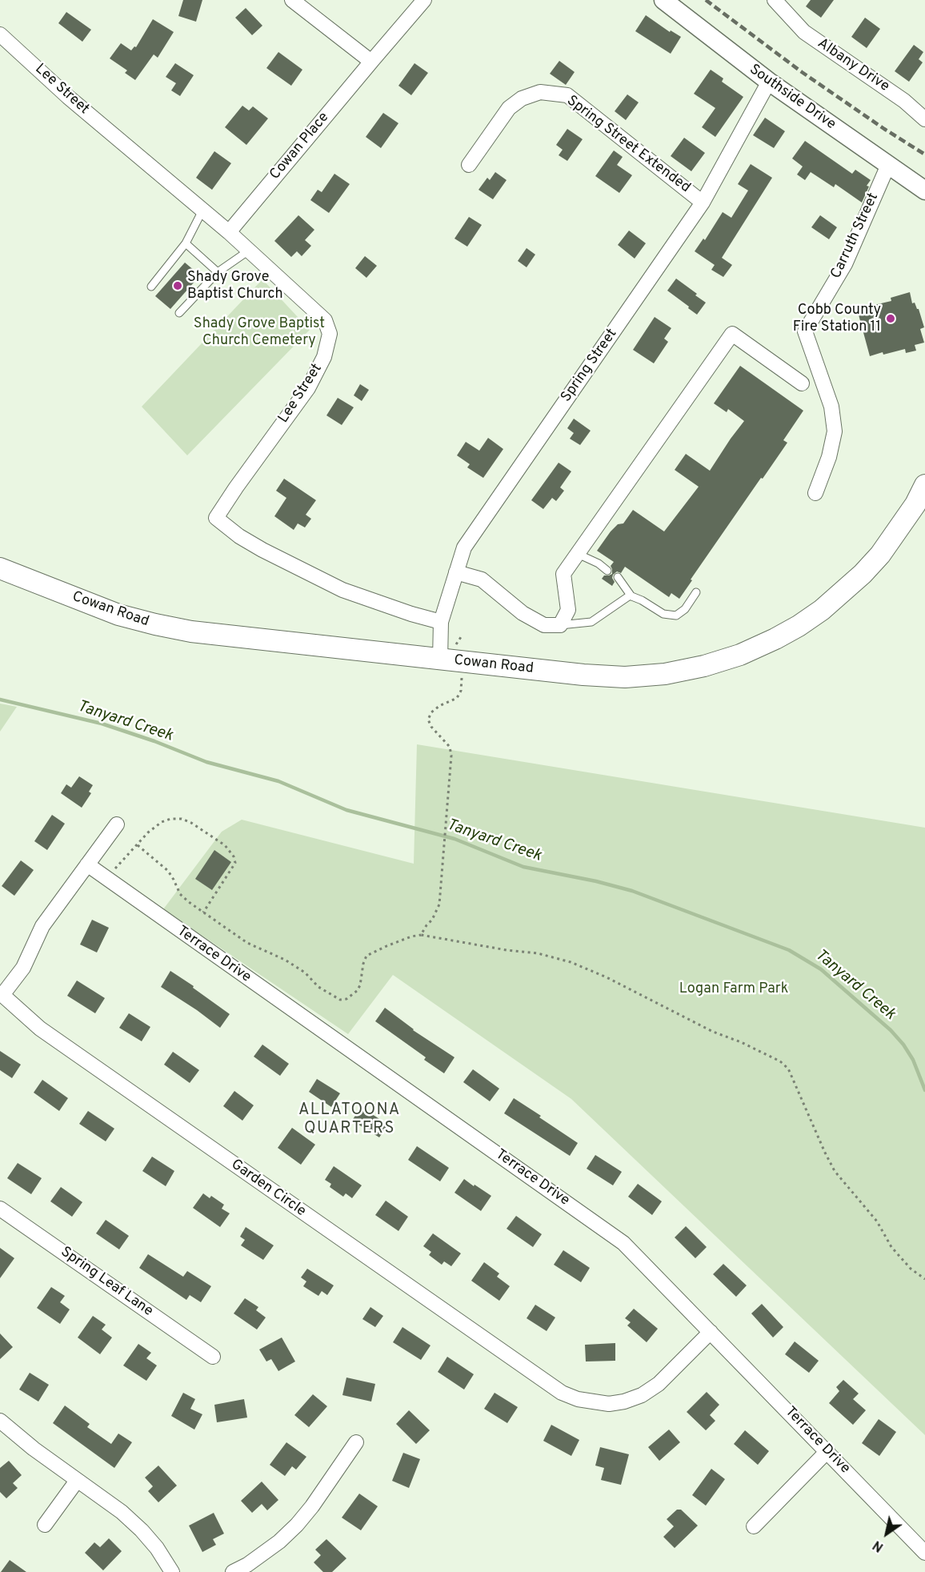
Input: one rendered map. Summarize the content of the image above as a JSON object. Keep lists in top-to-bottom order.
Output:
{
  "streets": {
    "main road": ["Cowan Road"],
    "street": [
      "Albany Drive",
      "Lee Street",
      "Southside Drive",
      "Spring Street Extended",
      "Cowan Place",
      "Carruth Street",
      "Spring Street",
      "Terrace Drive",
      "Garden Circle",
      "Spring Leaf Lane"
    ]
  },
  "crossings": [
    ["Lee Street", "Cowan Place"],
    ["Lee Street", "Spring Street"],
    ["Southside Drive", "Carruth Street"],
    ["Southside Drive", "Spring Street"],
    ["Spring Street Extended", "Spring Street"],
    ["Spring Street", "Cowan Road"],
    ["Terrace Drive", "Garden Circle"]
  ],
  "districts": ["ALLATOONA QUARTERS"],
  "water": ["Tanyard Creek"],
  "parks": ["Shady Grove Baptist Church Cemetery", "Logan Farm Park"],
  "places": ["Shady Grove Baptist Church", "Cobb County Fire Station 11"],
  "north": "bottom left"
}
